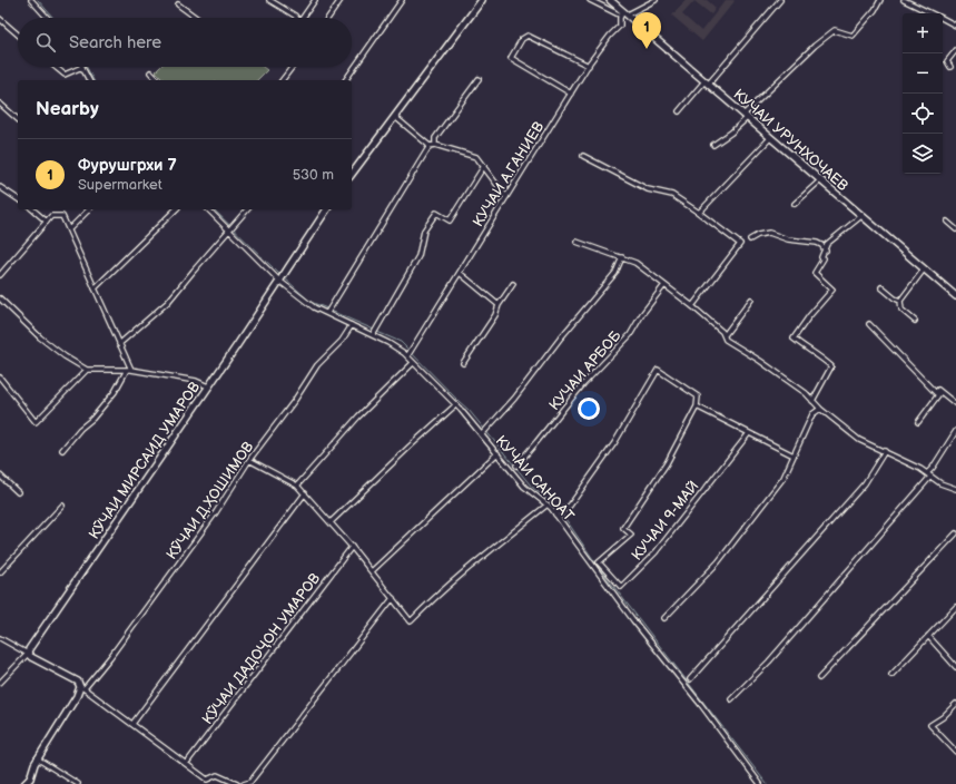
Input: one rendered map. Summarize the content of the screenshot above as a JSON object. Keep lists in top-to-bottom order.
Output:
{
  "streets": {
    "street": [
      "КУЧАИ УРУНХОЧАЕВ",
      "КУЧАИ А.ГАНИЕВ",
      "КУЧАИ АРБОБ",
      "КӮЧАИ МИРСАИД УМАРОВ",
      "КУЧАИ САНОАТ",
      "КӮЧАИ Д.ҲОШИМОВ",
      "КУЧАИ 9-МАЙ",
      "КӮЧАИ ДАДОҶОН УМАРОВ"
    ]
  },
  "crossings": [
    ["КУЧАИ УРУНХОЧАЕВ", "КУЧАИ А.ГАНИЕВ"],
    ["КУЧАИ А.ГАНИЕВ", "КУЧАИ САНОАТ"],
    ["КӮЧАИ МИРСАИД УМАРОВ", "КУЧАИ САНОАТ"],
    ["КУЧАИ САНОАТ", "КӮЧАИ Д.ҲОШИМОВ"]
  ],
  "page": {
    "pins": "1",
    "map_buttons": ["+", "−"],
    "search": "Search here",
    "heading": "Nearby",
    "list": [
      {
        "mark": "1",
        "name": "Фурушгрхи 7",
        "note": "Supermarket",
        "value": "530 m"
      }
    ]
  }
}
